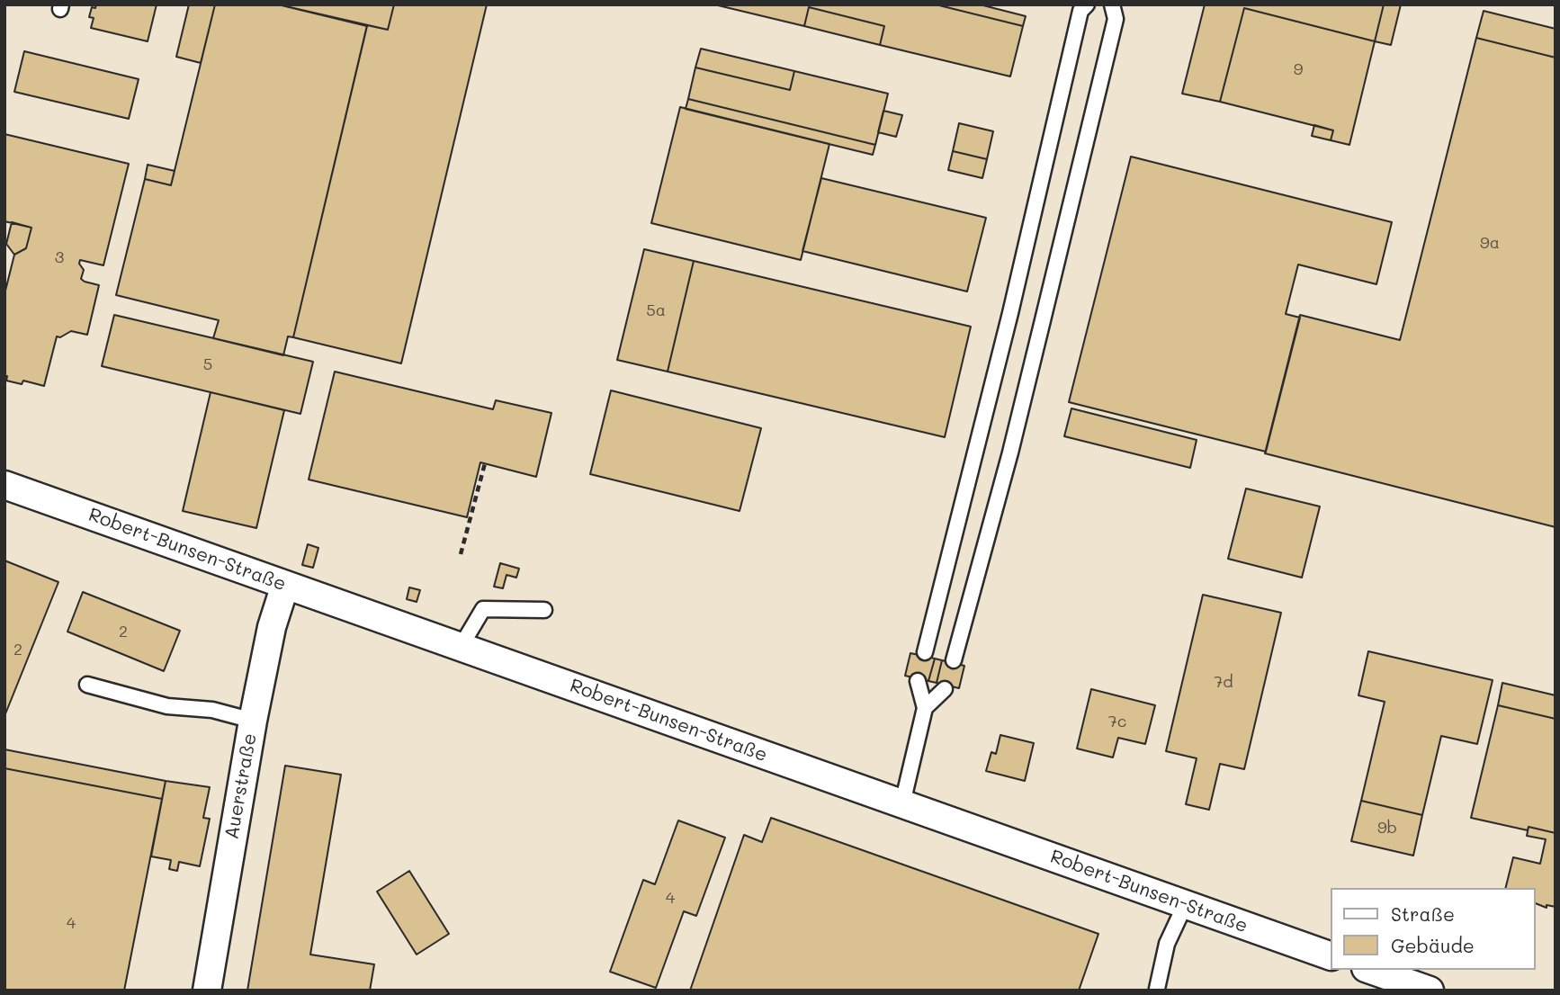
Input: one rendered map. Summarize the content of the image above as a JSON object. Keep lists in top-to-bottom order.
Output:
{
  "streets": {
    "street": ["Robert-Bunsen-Straße", "Auerstraße"]
  },
  "crossings": [
    ["Robert-Bunsen-Straße", "Auerstraße"]
  ],
  "house_numbers": [
    "9",
    "9a",
    "3",
    "5a",
    "5",
    "2",
    "2",
    "7d",
    "7c",
    "9b",
    "4",
    "4"
  ],
  "legend": ["Straße", "Gebäude"]
}
